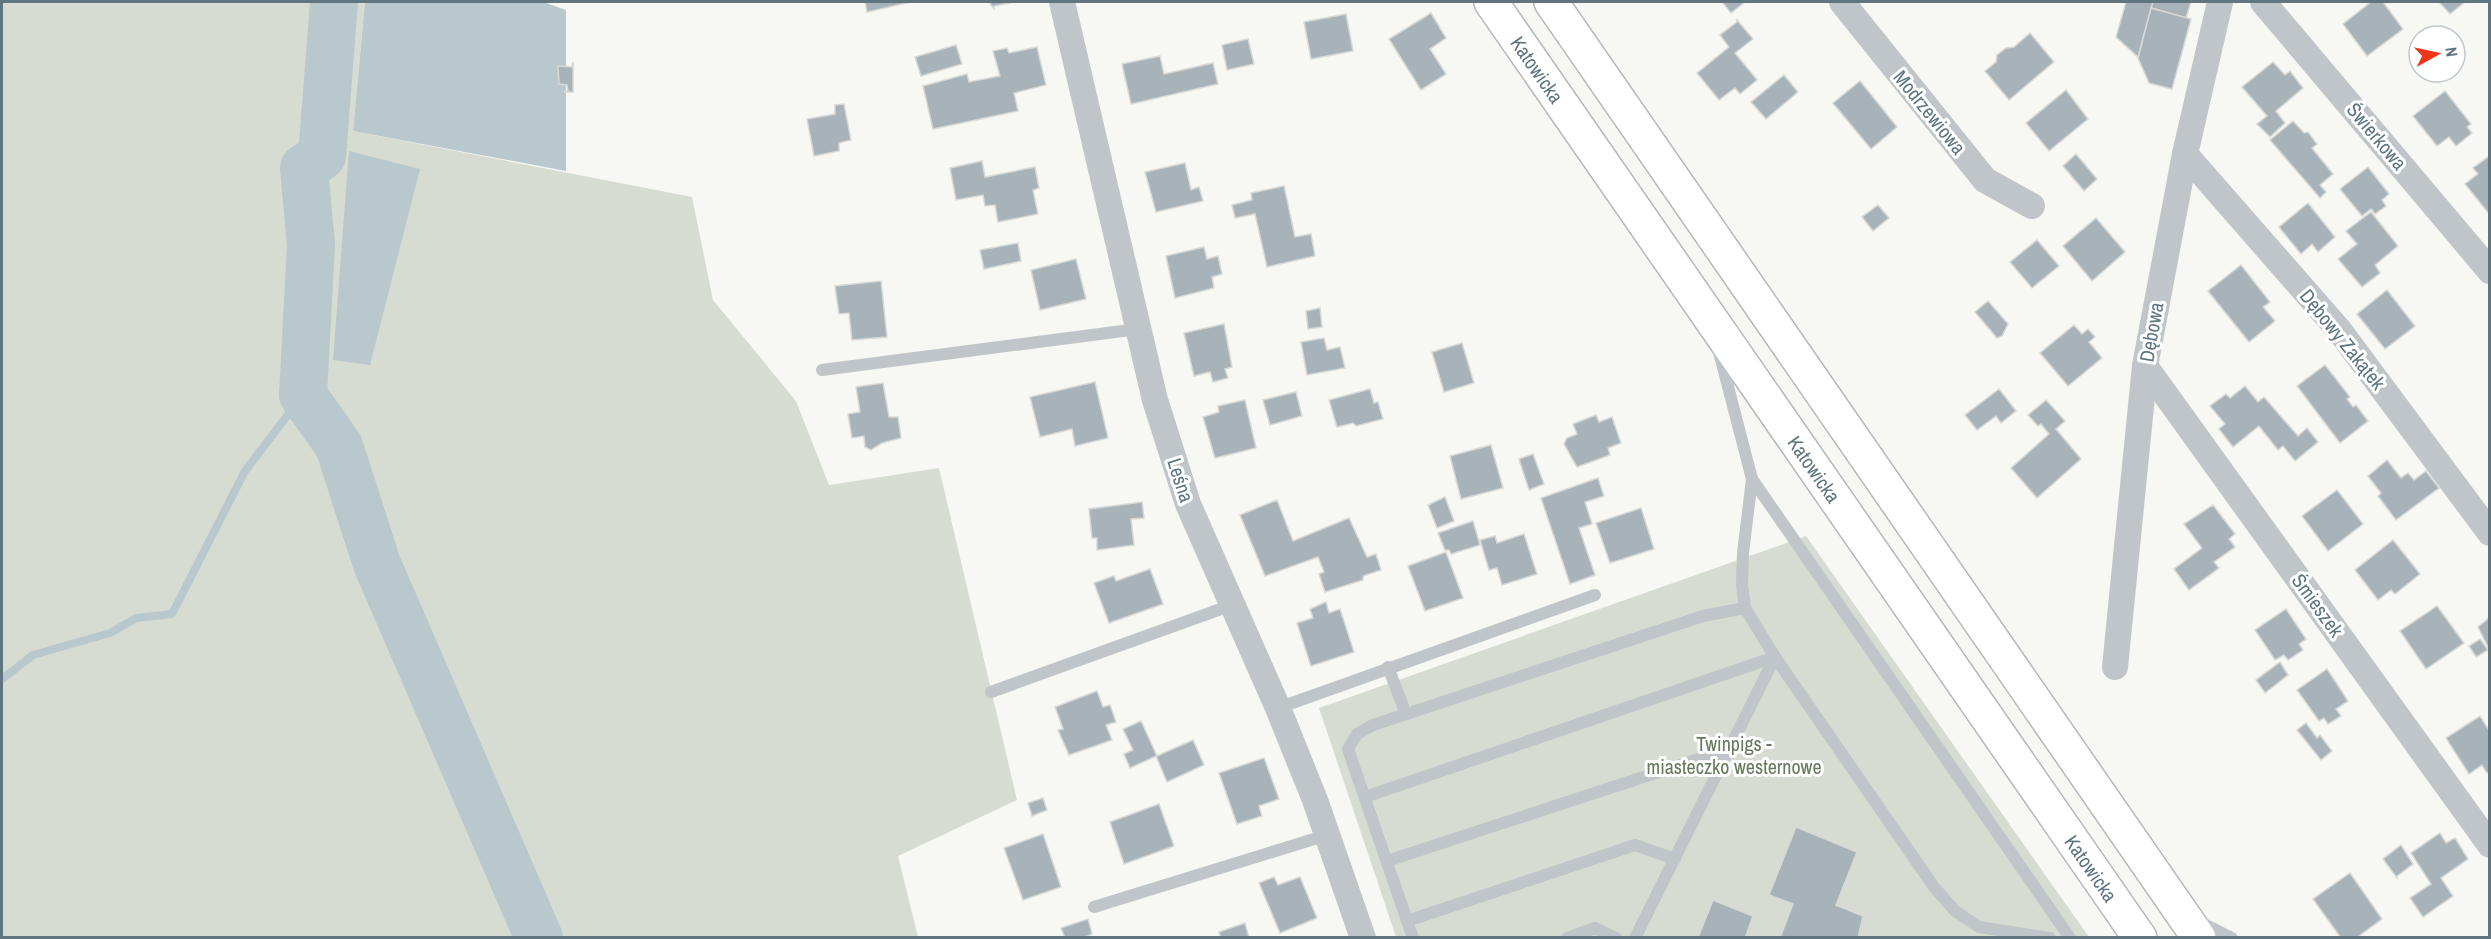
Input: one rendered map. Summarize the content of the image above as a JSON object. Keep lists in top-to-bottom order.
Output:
{
  "streets": {
    "main road": ["Katowicka"],
    "street": [
      "Modrzewiowa",
      "Świerkowa",
      "Dębowa",
      "Dębowy Zakątek",
      "Leśna",
      "Śmieszek"
    ]
  },
  "crossings": [
    ["Dębowa", "Dębowy Zakątek"],
    ["Dębowa", "Śmieszek"]
  ],
  "parks": ["Twinpigs - miasteczko westernowe"],
  "north": "right"
}
